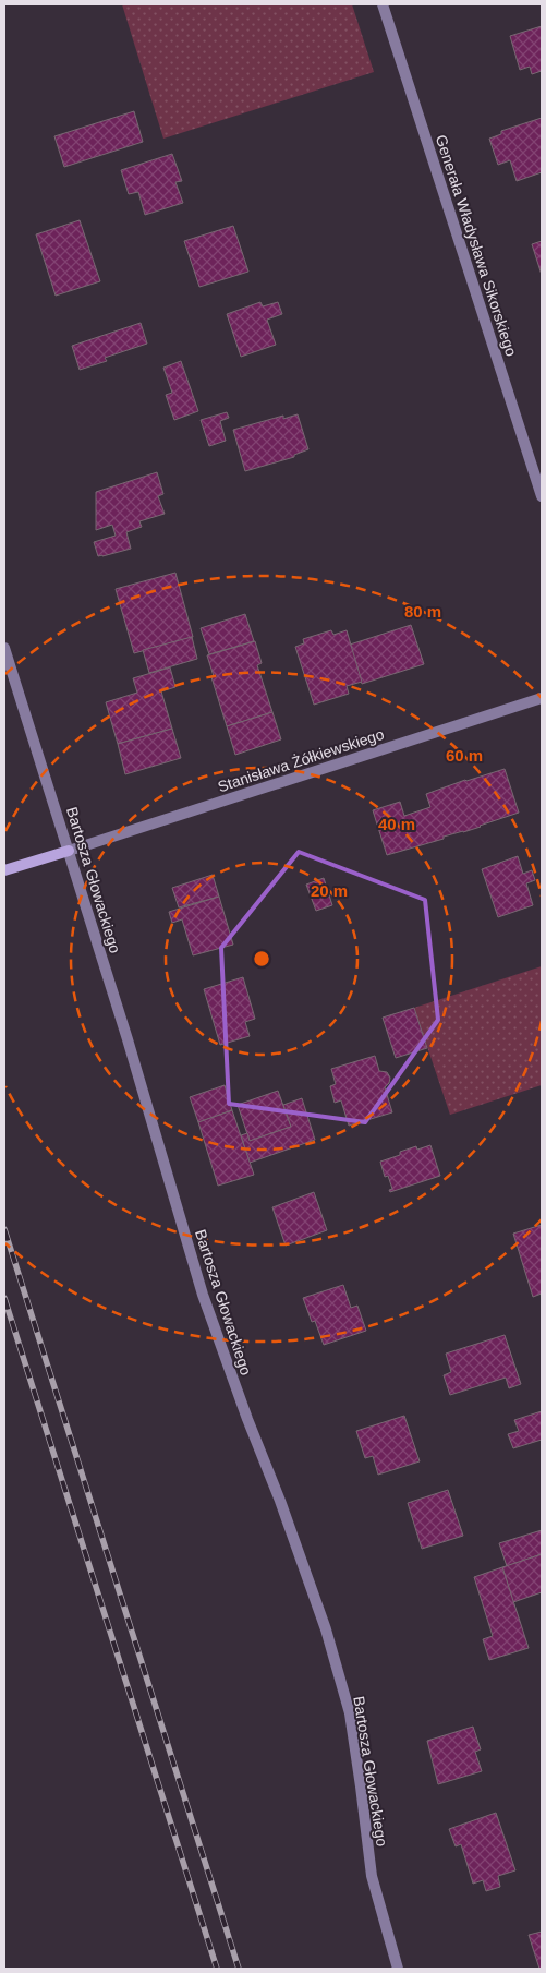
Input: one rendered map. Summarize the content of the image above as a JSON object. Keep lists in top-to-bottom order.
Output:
{
  "streets": {
    "street": ["Generała Władysława Sikorskiego", "Stanisława Żółkiewskiego", "Bartosza Głowackiego"]
  },
  "crossings": [
    ["Stanisława Żółkiewskiego", "Bartosza Głowackiego"]
  ],
  "rings": [
    "80 m",
    "60 m",
    "40 m",
    "20 m"
  ]
}
